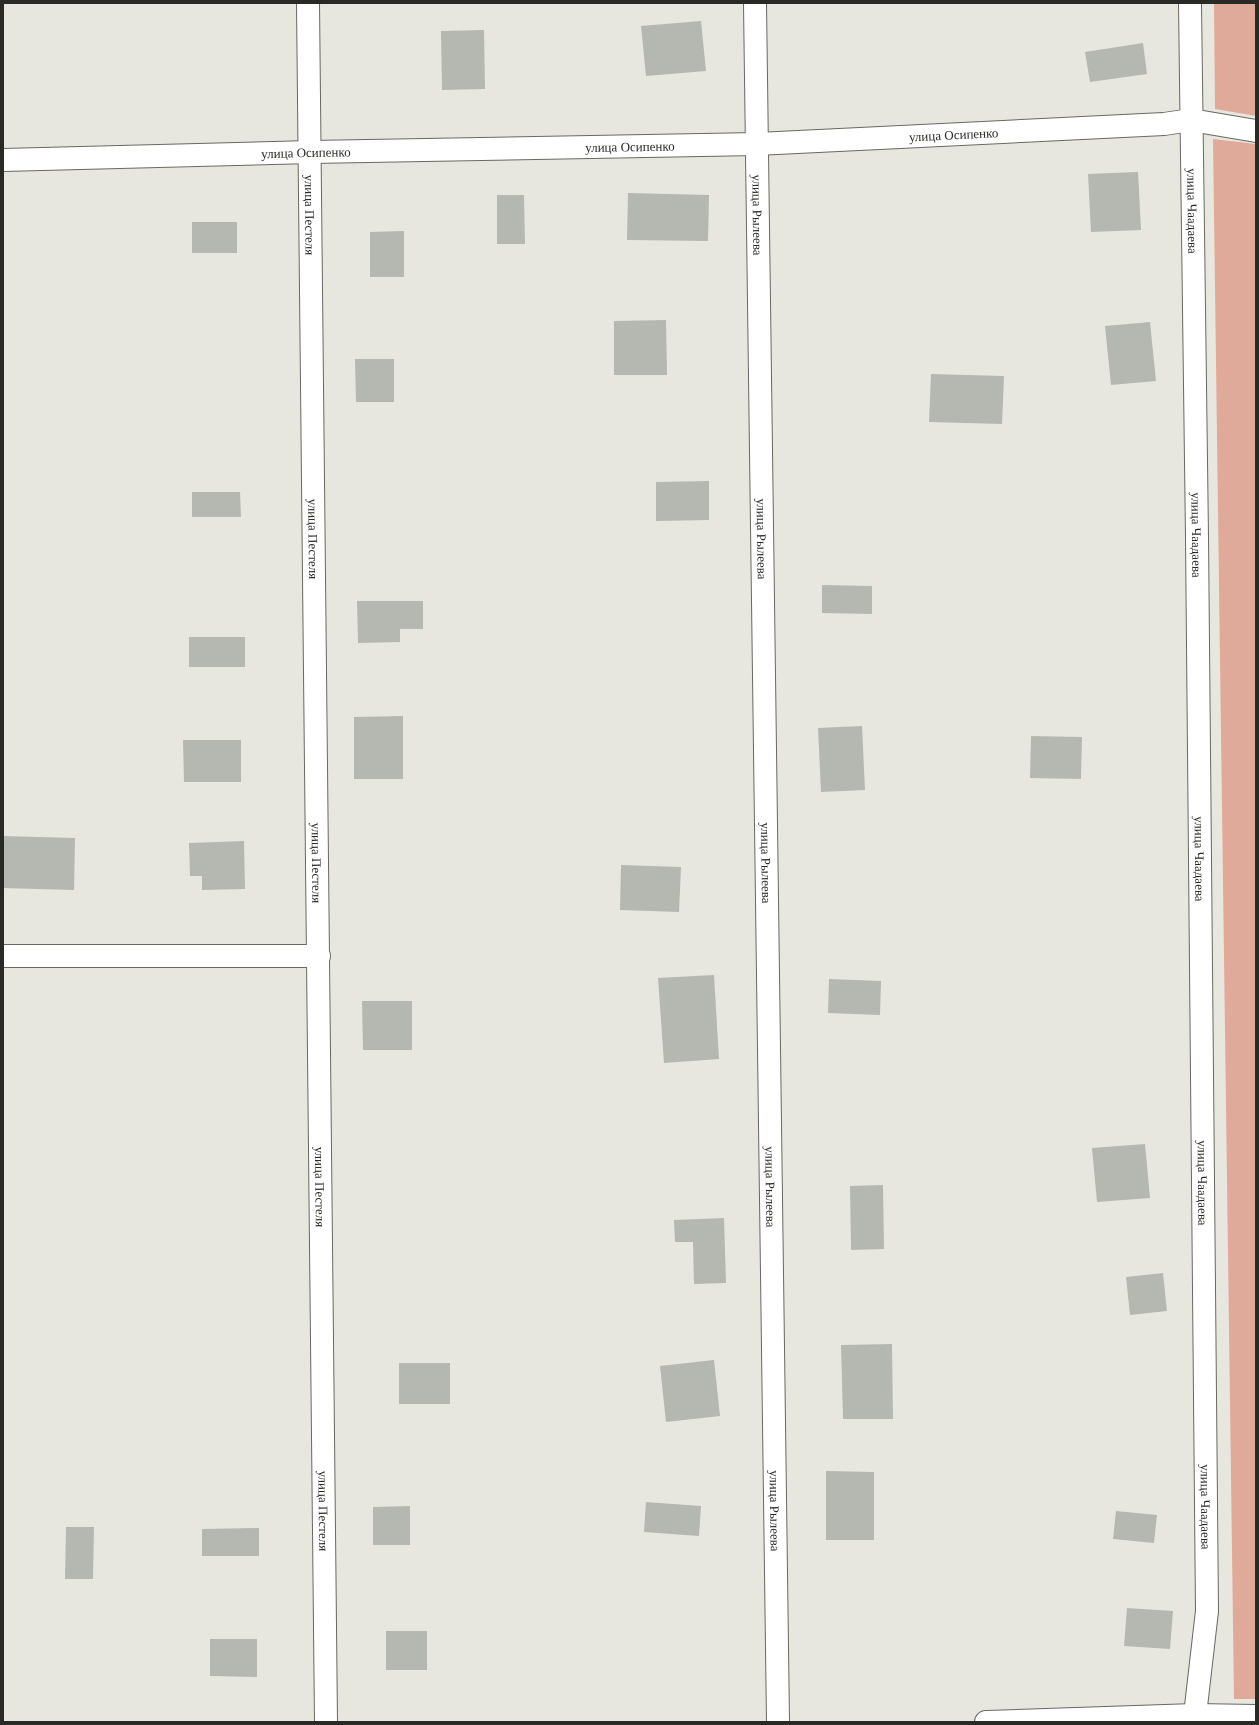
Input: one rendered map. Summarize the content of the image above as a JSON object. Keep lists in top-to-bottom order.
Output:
{
  "streets": {
    "street": [
      "улица Осипенко",
      "улица Чаадаева",
      "улица Пестеля",
      "улица Рылеева"
    ]
  },
  "crossings": [
    ["улица Осипенко", "улица Чаадаева"],
    ["улица Осипенко", "улица Пестеля"],
    ["улица Осипенко", "улица Рылеева"]
  ]
}
